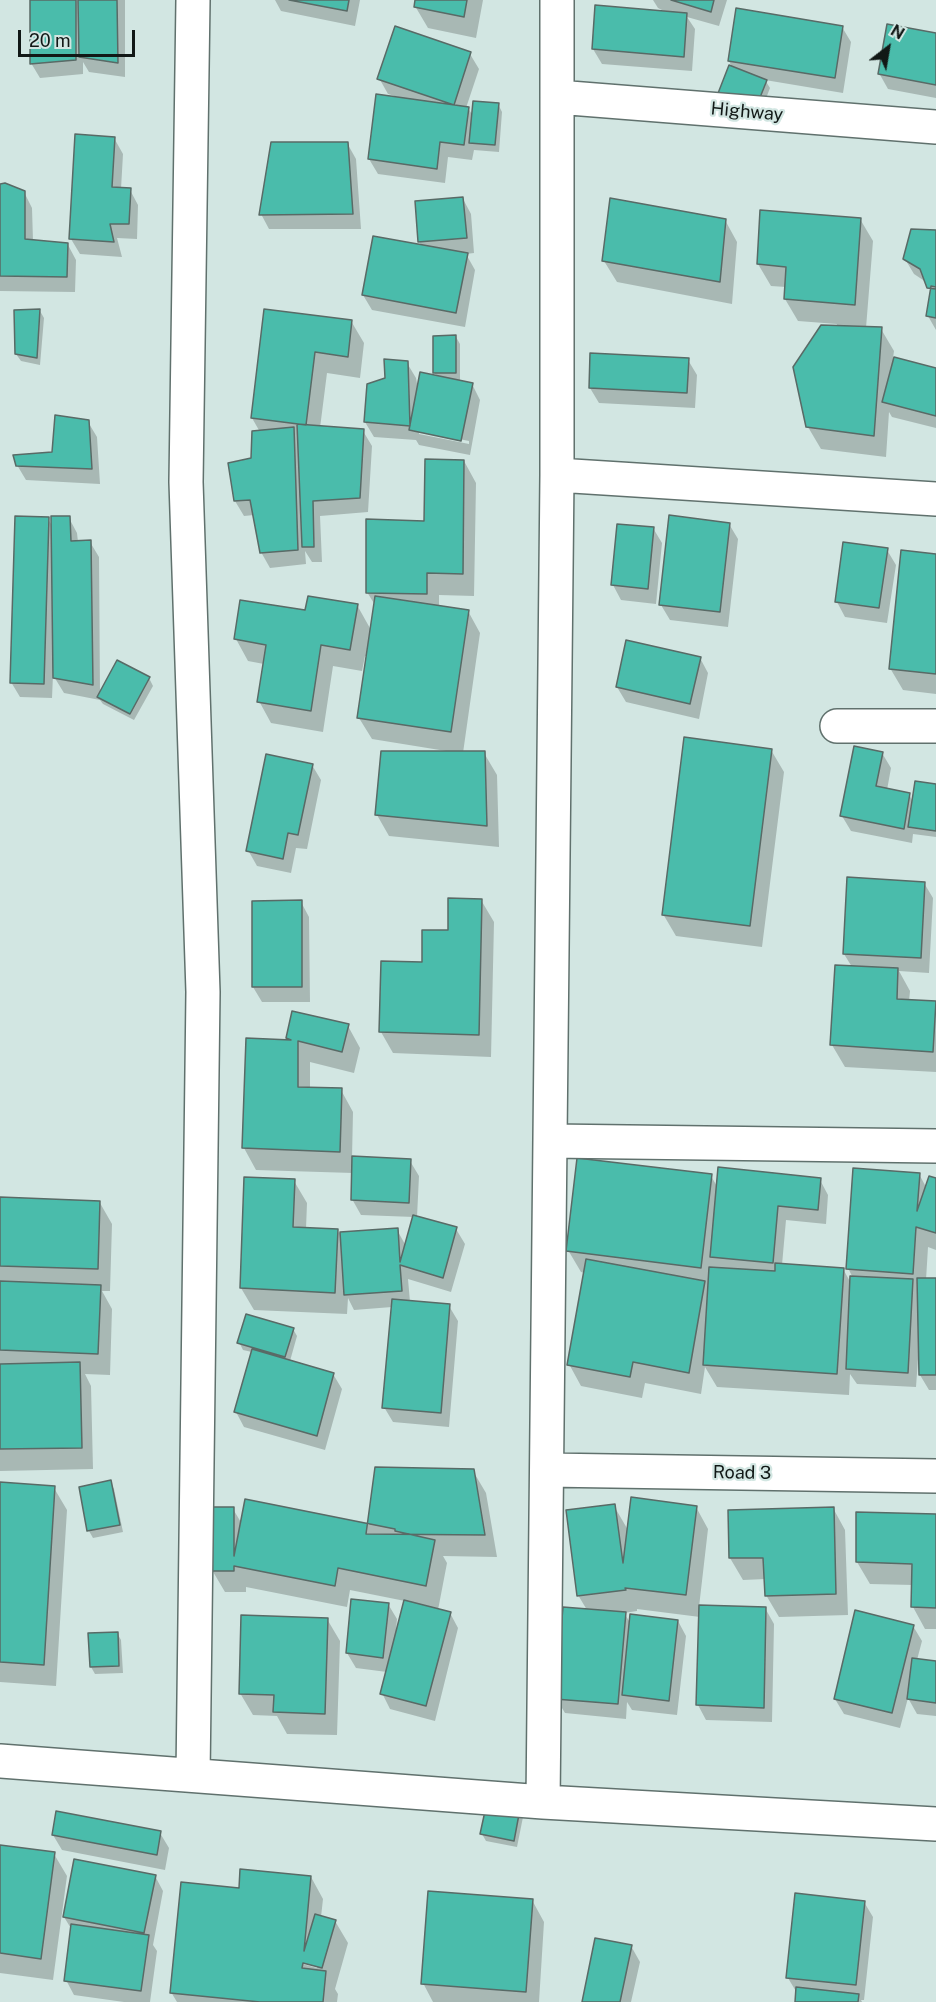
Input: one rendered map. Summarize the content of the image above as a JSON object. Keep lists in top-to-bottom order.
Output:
{
  "streets": {
    "street": ["Highway", "Road 3"]
  },
  "scale_bar": "20 m",
  "north": "top right"
}
